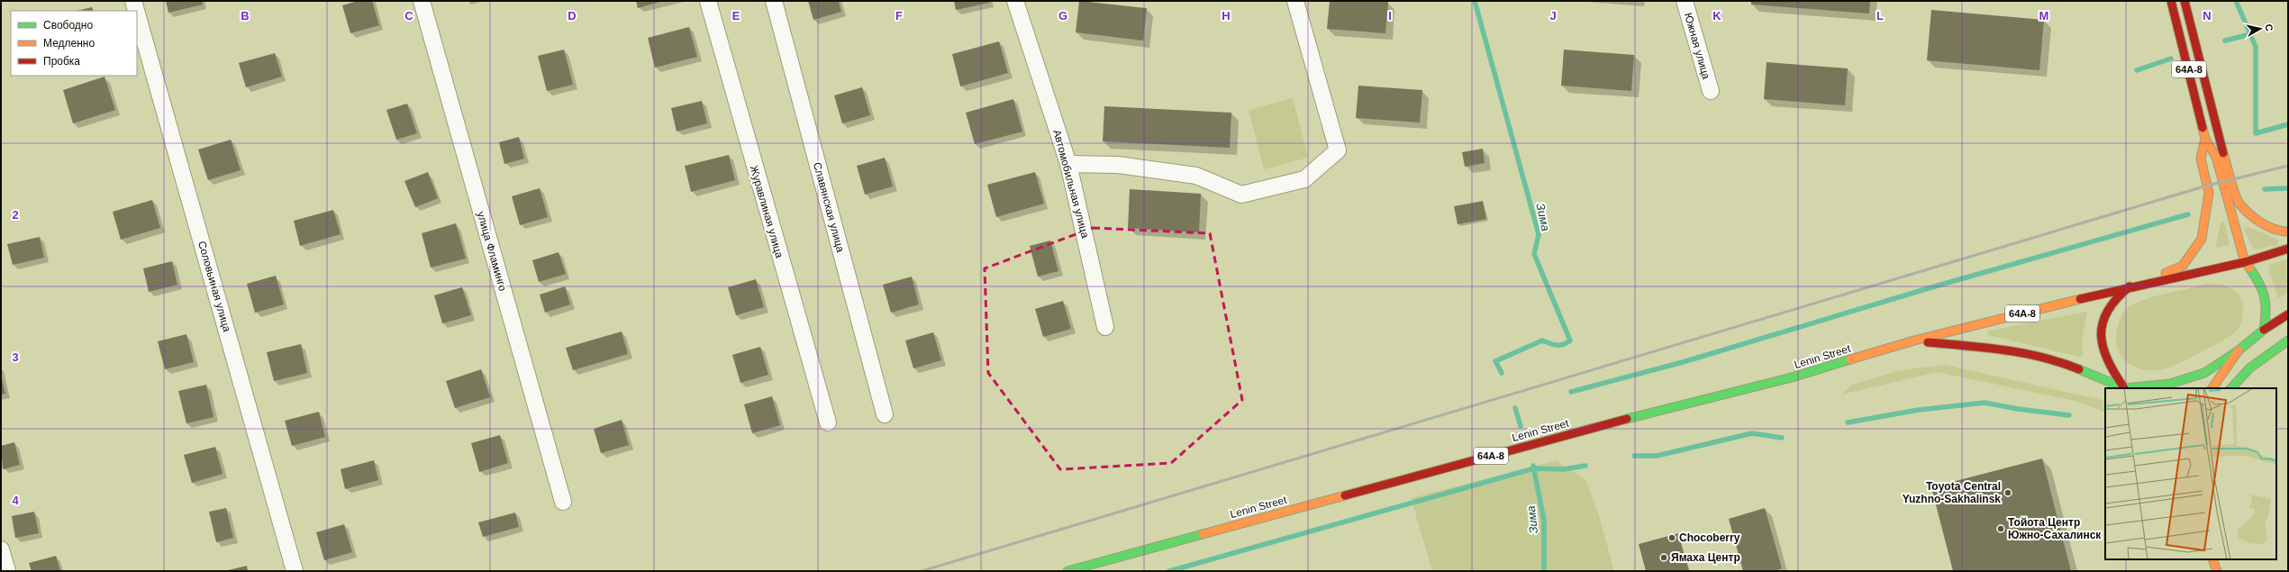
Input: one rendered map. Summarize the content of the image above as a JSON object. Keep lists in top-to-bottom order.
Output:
{
  "streets": {
    "main road": ["64А-8", "Lenin Street"],
    "street": [
      "Южная улица",
      "Автомобильная улица",
      "Славянская улица",
      "Журавлиная улица",
      "улица Фламинго",
      "Соловьиная улица"
    ]
  },
  "crossings": [
    ["64А-8", "Lenin Street"]
  ],
  "water": ["Зима"],
  "places": [
    "Toyota Central Yuzhno-Sakhalinsk",
    "Тойота Центр Южно-Сахалинск",
    "Chocoberry",
    "Ямаха Центр"
  ],
  "legend": ["Свободно", "Медленно", "Пробка"],
  "north": "right",
  "grid": {
    "columns": [
      "B",
      "C",
      "D",
      "E",
      "F",
      "G",
      "H",
      "I",
      "J",
      "K",
      "L",
      "M",
      "N"
    ],
    "rows": ["2", "3", "4"]
  }
}
